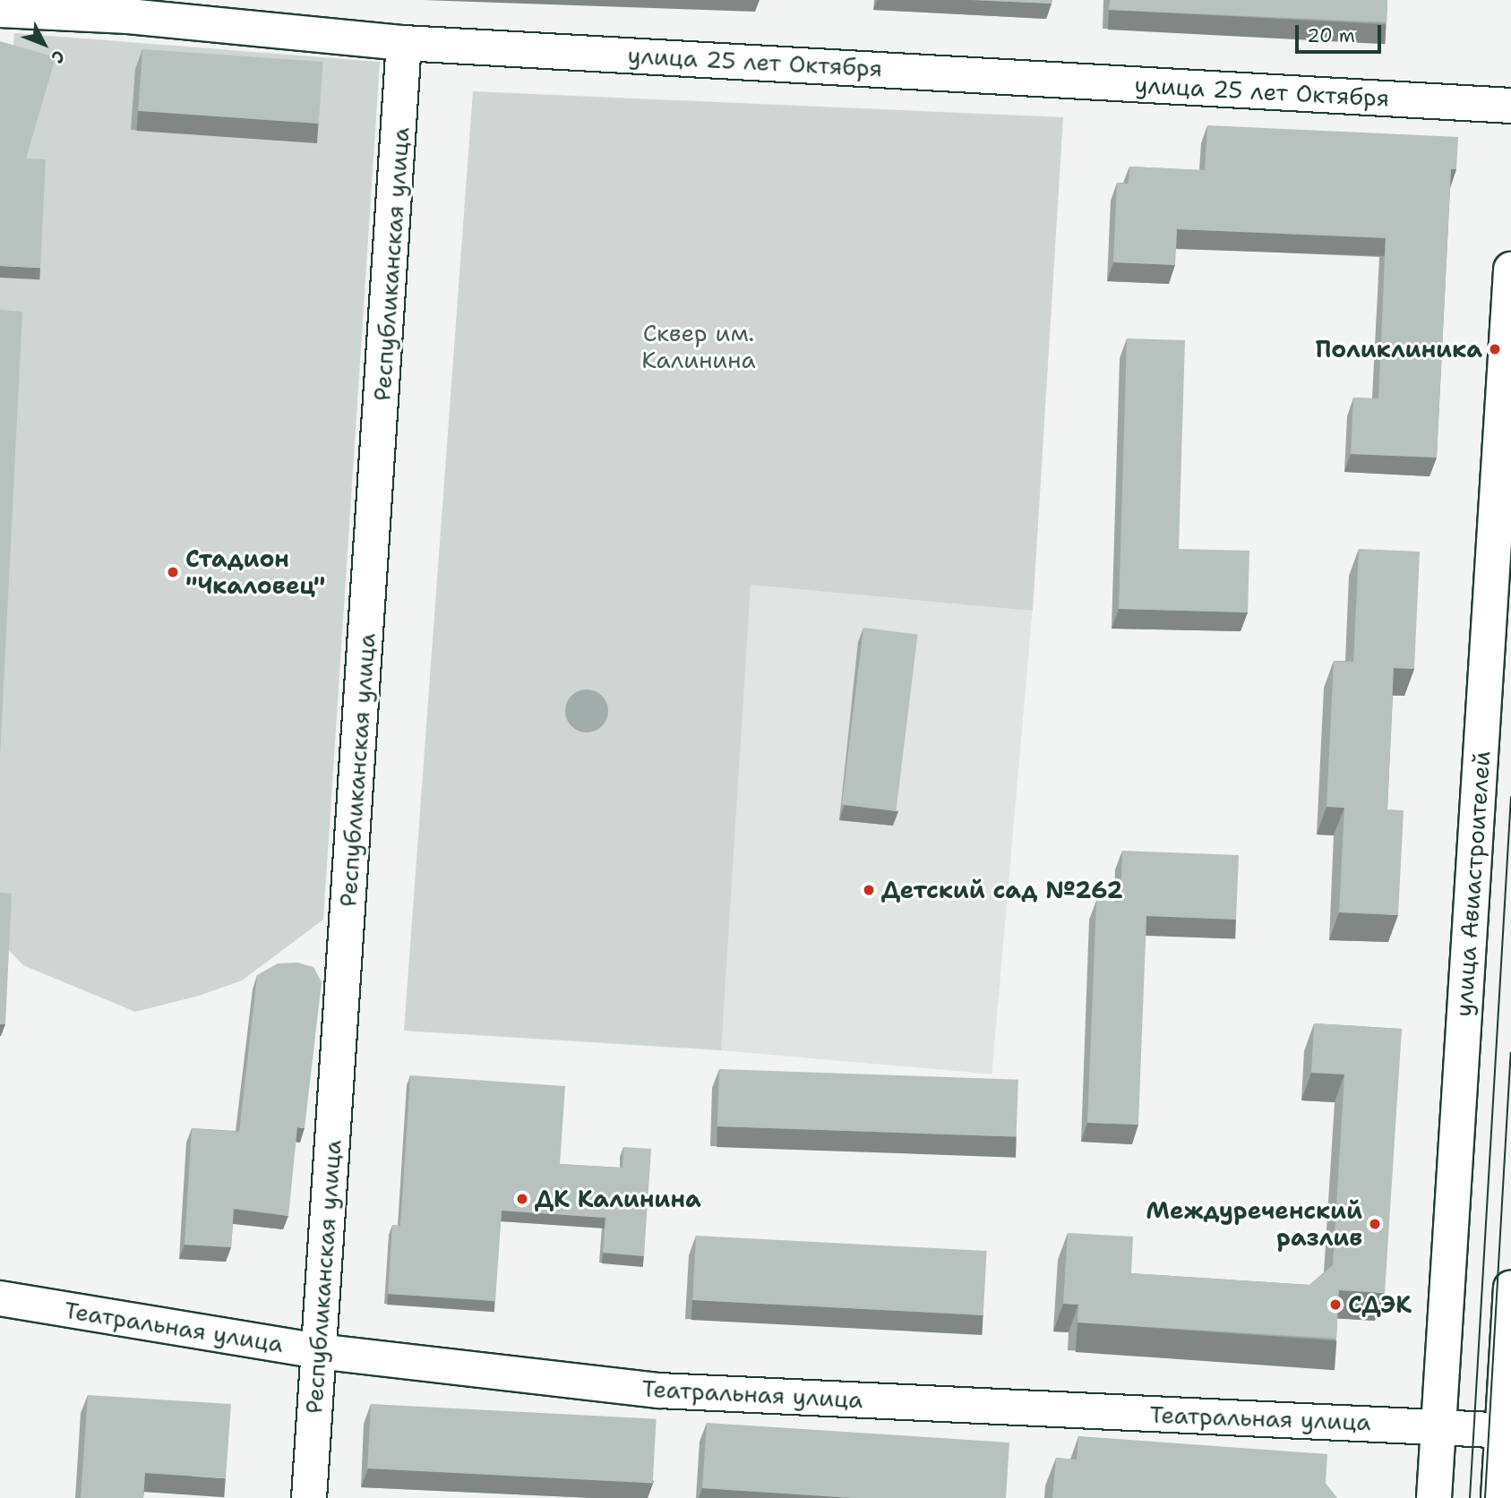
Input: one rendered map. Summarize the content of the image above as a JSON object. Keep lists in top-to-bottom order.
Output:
{
  "streets": {
    "street": [
      "улица 25 лет Октября",
      "Республиканская улица",
      "улица Авиастроителей",
      "Театральная улица"
    ]
  },
  "crossings": [
    ["улица 25 лет Октября", "Республиканская улица"],
    ["Республиканская улица", "Театральная улица"],
    ["улица Авиастроителей", "Театральная улица"]
  ],
  "parks": ["Сквер им. Калинина"],
  "places": [
    "Поликлиника",
    "Стадион \"Чкаловец\"",
    "Детский сад №262",
    "ДК Калинина",
    "Междуреченский разлив",
    "СДЭК"
  ],
  "scale_bar": "20 m",
  "north": "bottom right"
}
